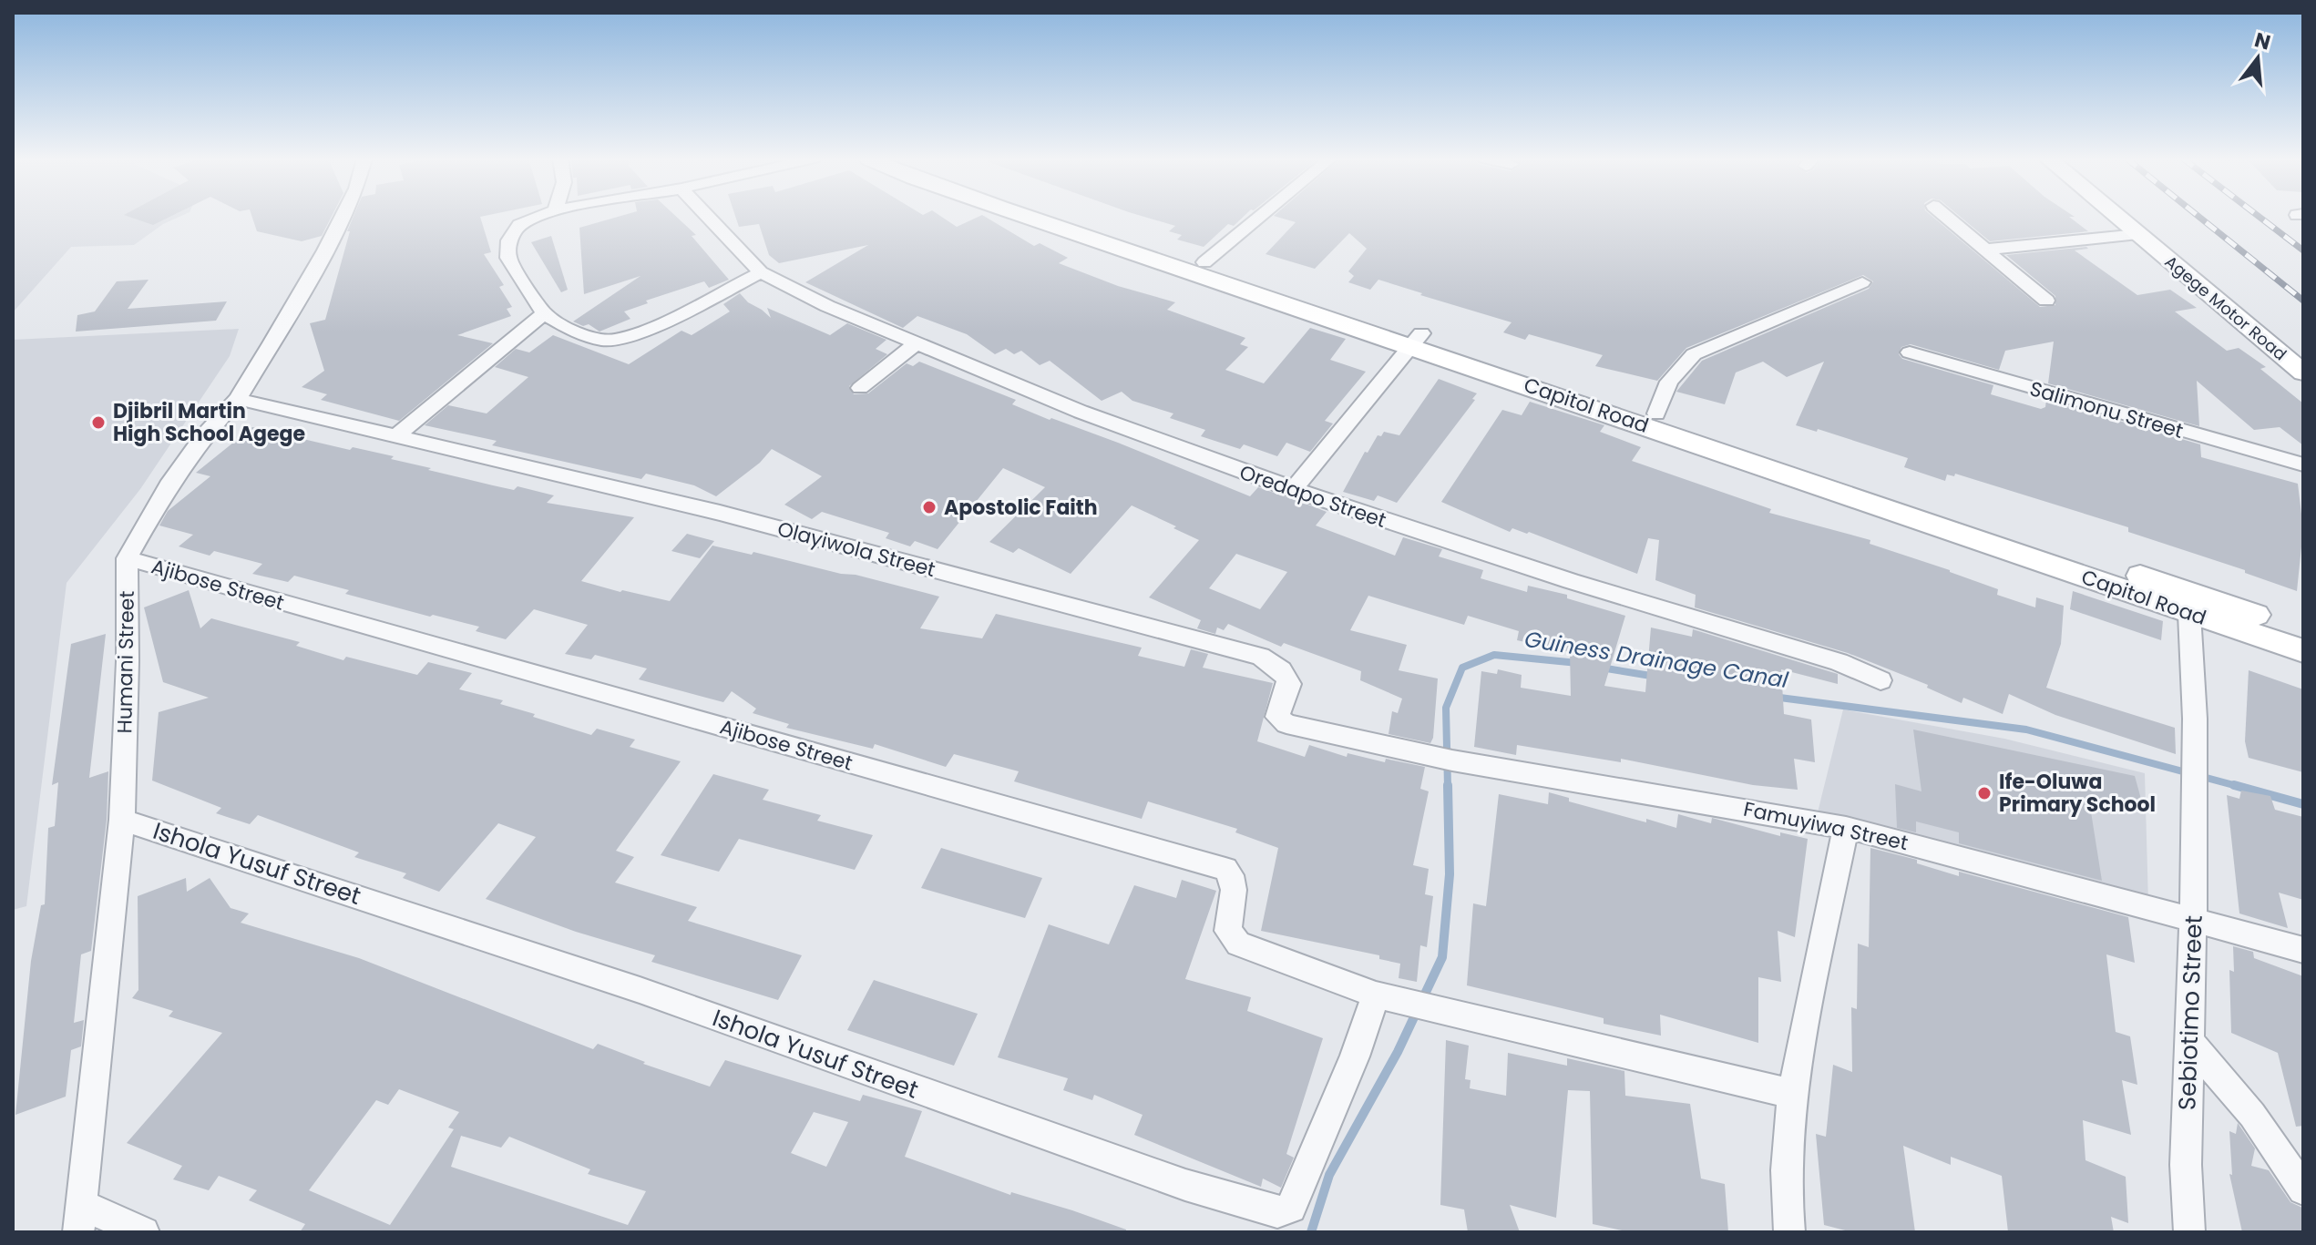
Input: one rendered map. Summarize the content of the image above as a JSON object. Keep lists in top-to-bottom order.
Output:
{
  "streets": {
    "main road": ["Agege Motor Road", "Capitol Road"],
    "street": [
      "Salimonu Street",
      "Oredapo Street",
      "Olayiwola Street",
      "Ajibose Street",
      "Humani Street",
      "Famuyiwa Street",
      "Ishola Yusuf Street",
      "Sebiotimo Street"
    ]
  },
  "crossings": [
    ["Capitol Road", "Sebiotimo Street"],
    ["Olayiwola Street", "Famuyiwa Street"],
    ["Ajibose Street", "Humani Street"],
    ["Ajibose Street", "Ishola Yusuf Street"],
    ["Humani Street", "Ishola Yusuf Street"],
    ["Famuyiwa Street", "Sebiotimo Street"]
  ],
  "water": ["Guiness Drainage Canal"],
  "places": ["Djibril Martin High School Agege", "Apostolic Faith", "Ife-Oluwa Primary School"],
  "north": "top"
}
